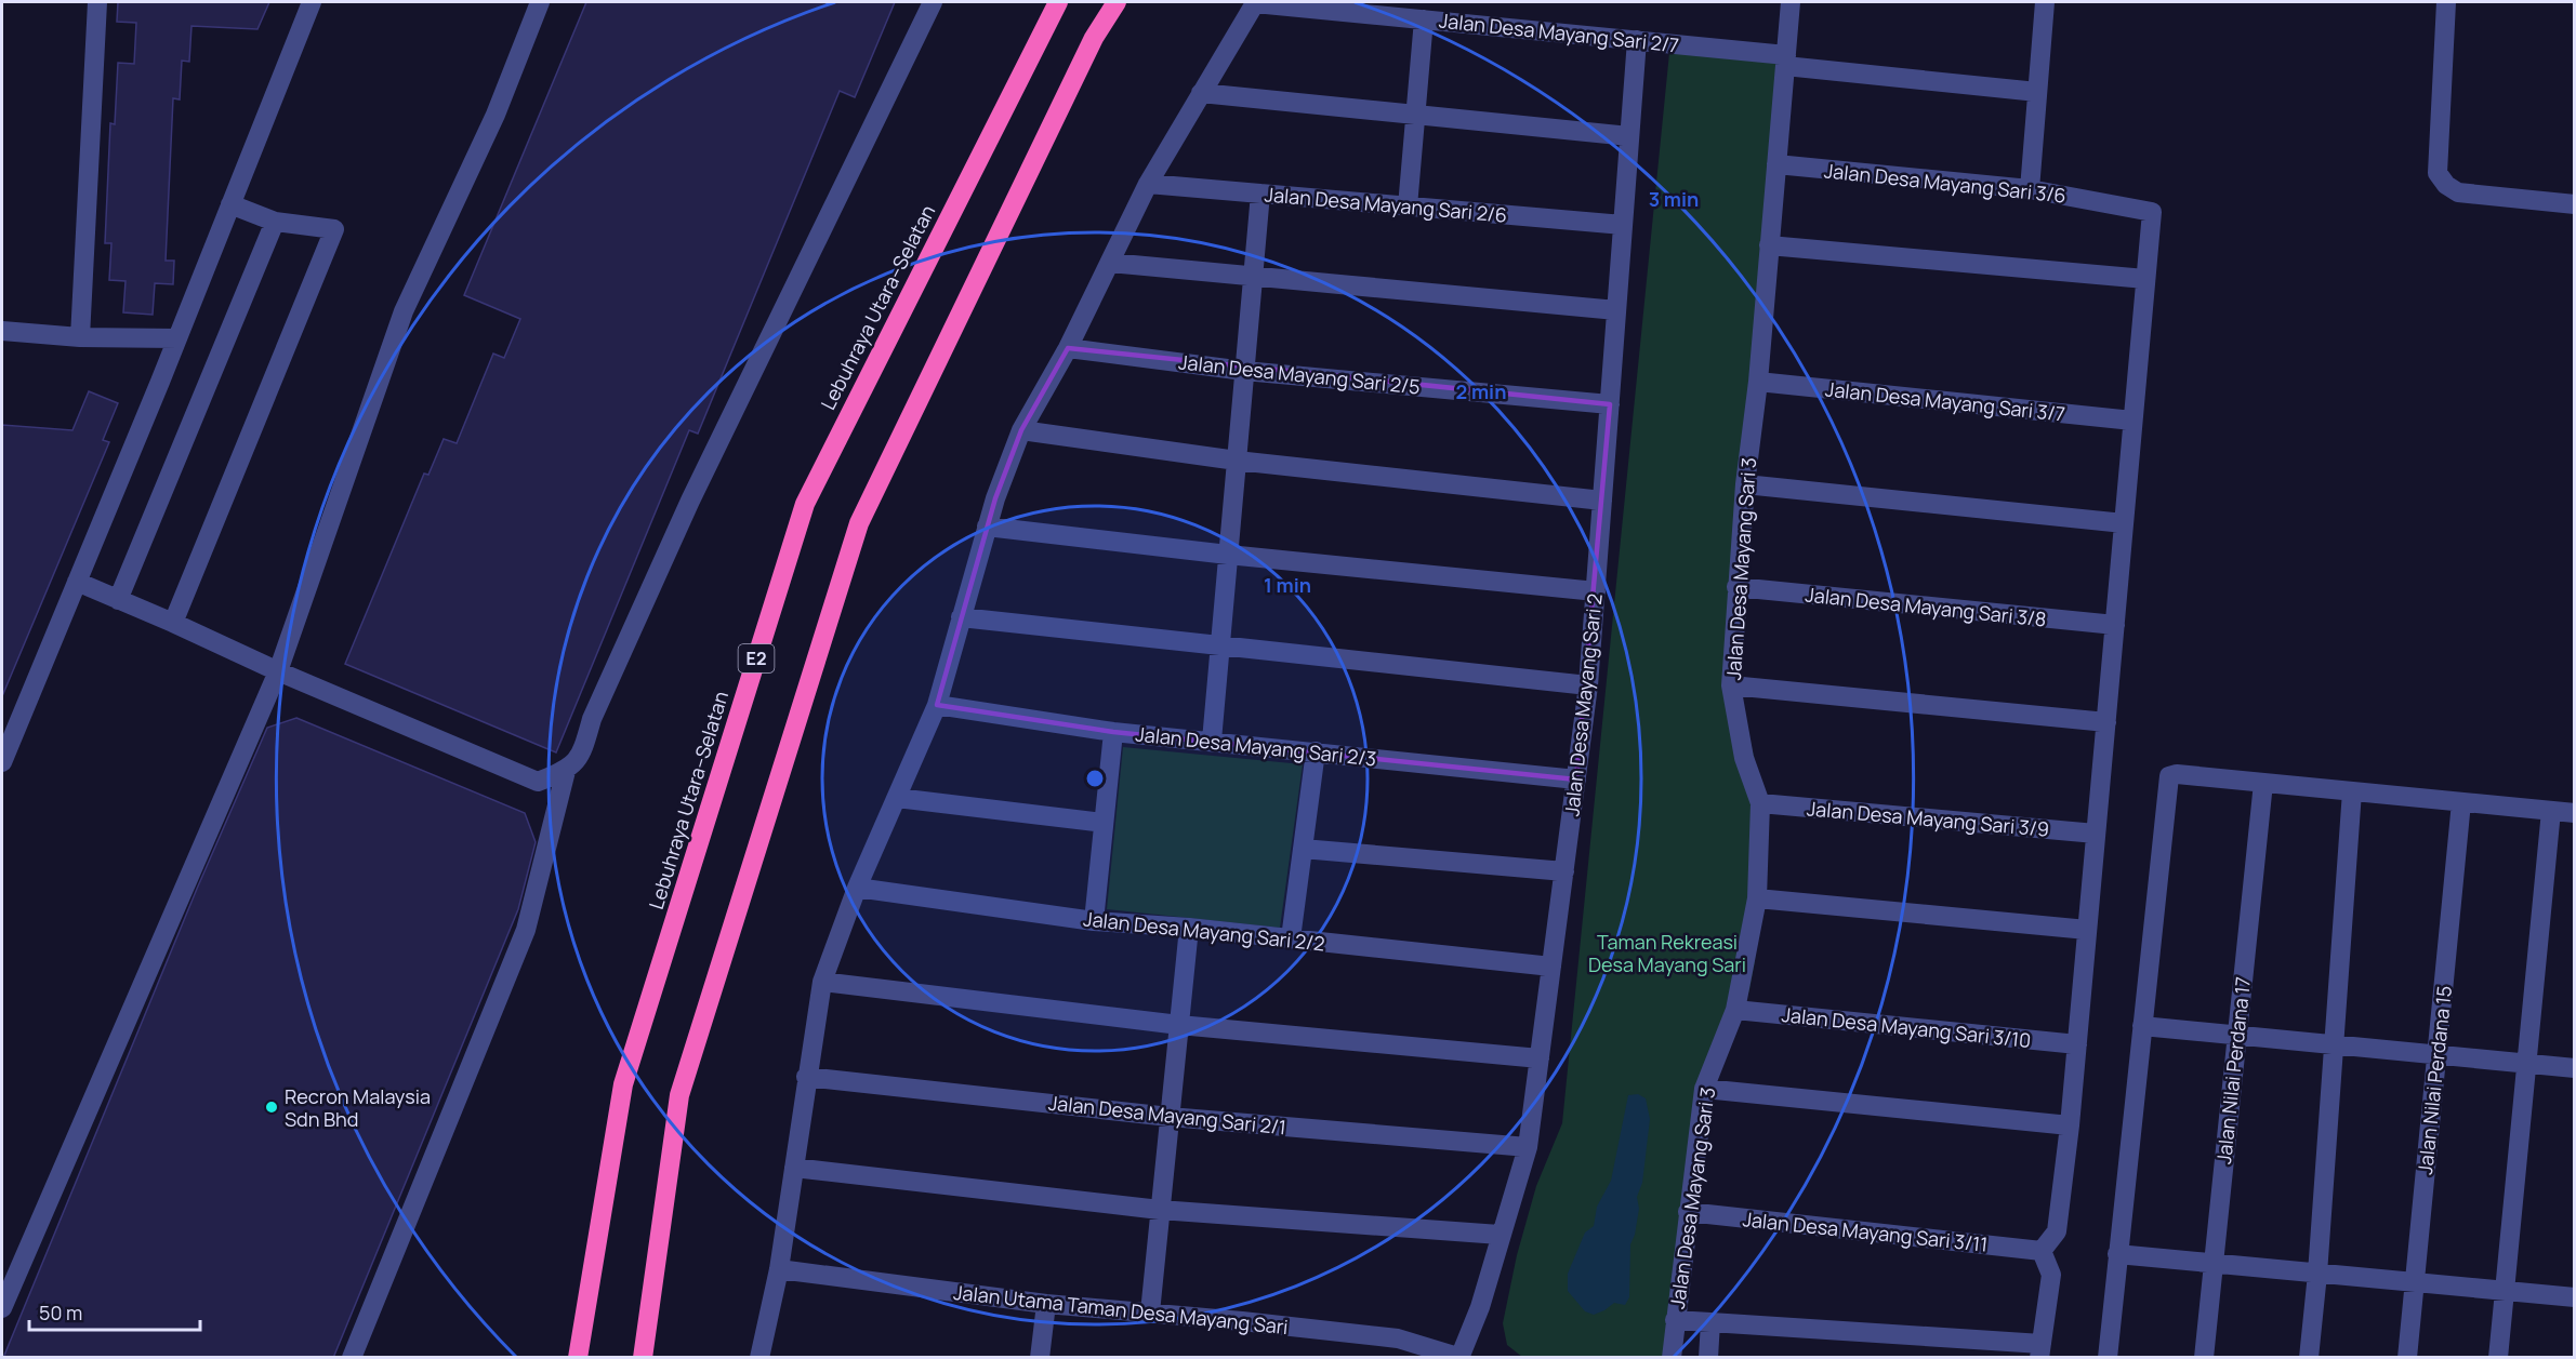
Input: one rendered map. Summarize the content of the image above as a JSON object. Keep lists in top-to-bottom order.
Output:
{
  "streets": {
    "highway": ["Lebuhraya Utara–Selatan", "E2"],
    "street": [
      "Jalan Desa Mayang Sari 2/7",
      "Jalan Desa Mayang Sari 3/6",
      "Jalan Desa Mayang Sari 2/6",
      "Jalan Desa Mayang Sari 2/5",
      "Jalan Desa Mayang Sari 3/7",
      "Jalan Desa Mayang Sari 3",
      "Jalan Desa Mayang Sari 3/8",
      "Jalan Desa Mayang Sari 2",
      "Jalan Desa Mayang Sari 2/3",
      "Jalan Desa Mayang Sari 3/9",
      "Jalan Desa Mayang Sari 2/2",
      "Jalan Desa Mayang Sari 3/10",
      "Jalan Nilai Perdana 17",
      "Jalan Nilai Perdana 15",
      "Jalan Desa Mayang Sari 2/1",
      "Jalan Desa Mayang Sari 3/11",
      "Jalan Utama Taman Desa Mayang Sari"
    ]
  },
  "crossings": [
    ["Jalan Desa Mayang Sari 2/7", "Jalan Desa Mayang Sari 3"],
    ["Jalan Desa Mayang Sari 2/7", "Jalan Desa Mayang Sari 2"],
    ["Jalan Desa Mayang Sari 3/6", "Jalan Desa Mayang Sari 3"],
    ["Jalan Desa Mayang Sari 2/6", "Jalan Desa Mayang Sari 2"],
    ["Jalan Desa Mayang Sari 2/5", "Jalan Desa Mayang Sari 2"],
    ["Jalan Desa Mayang Sari 3/7", "Jalan Desa Mayang Sari 3"],
    ["Jalan Desa Mayang Sari 3", "Jalan Desa Mayang Sari 3/8"],
    ["Jalan Desa Mayang Sari 3", "Jalan Desa Mayang Sari 3/9"],
    ["Jalan Desa Mayang Sari 3", "Jalan Desa Mayang Sari 3/10"],
    ["Jalan Desa Mayang Sari 3", "Jalan Desa Mayang Sari 3/11"],
    ["Jalan Desa Mayang Sari 2", "Jalan Desa Mayang Sari 2/3"],
    ["Jalan Desa Mayang Sari 2", "Jalan Desa Mayang Sari 2/2"],
    ["Jalan Desa Mayang Sari 2", "Jalan Desa Mayang Sari 2/1"],
    ["Jalan Desa Mayang Sari 2", "Jalan Utama Taman Desa Mayang Sari"]
  ],
  "parks": ["Taman Rekreasi Desa Mayang Sari"],
  "places": ["Recron Malaysia Sdn Bhd"],
  "scale_bar": "50 m",
  "rings": ["3 min", "2 min", "1 min"]
}
